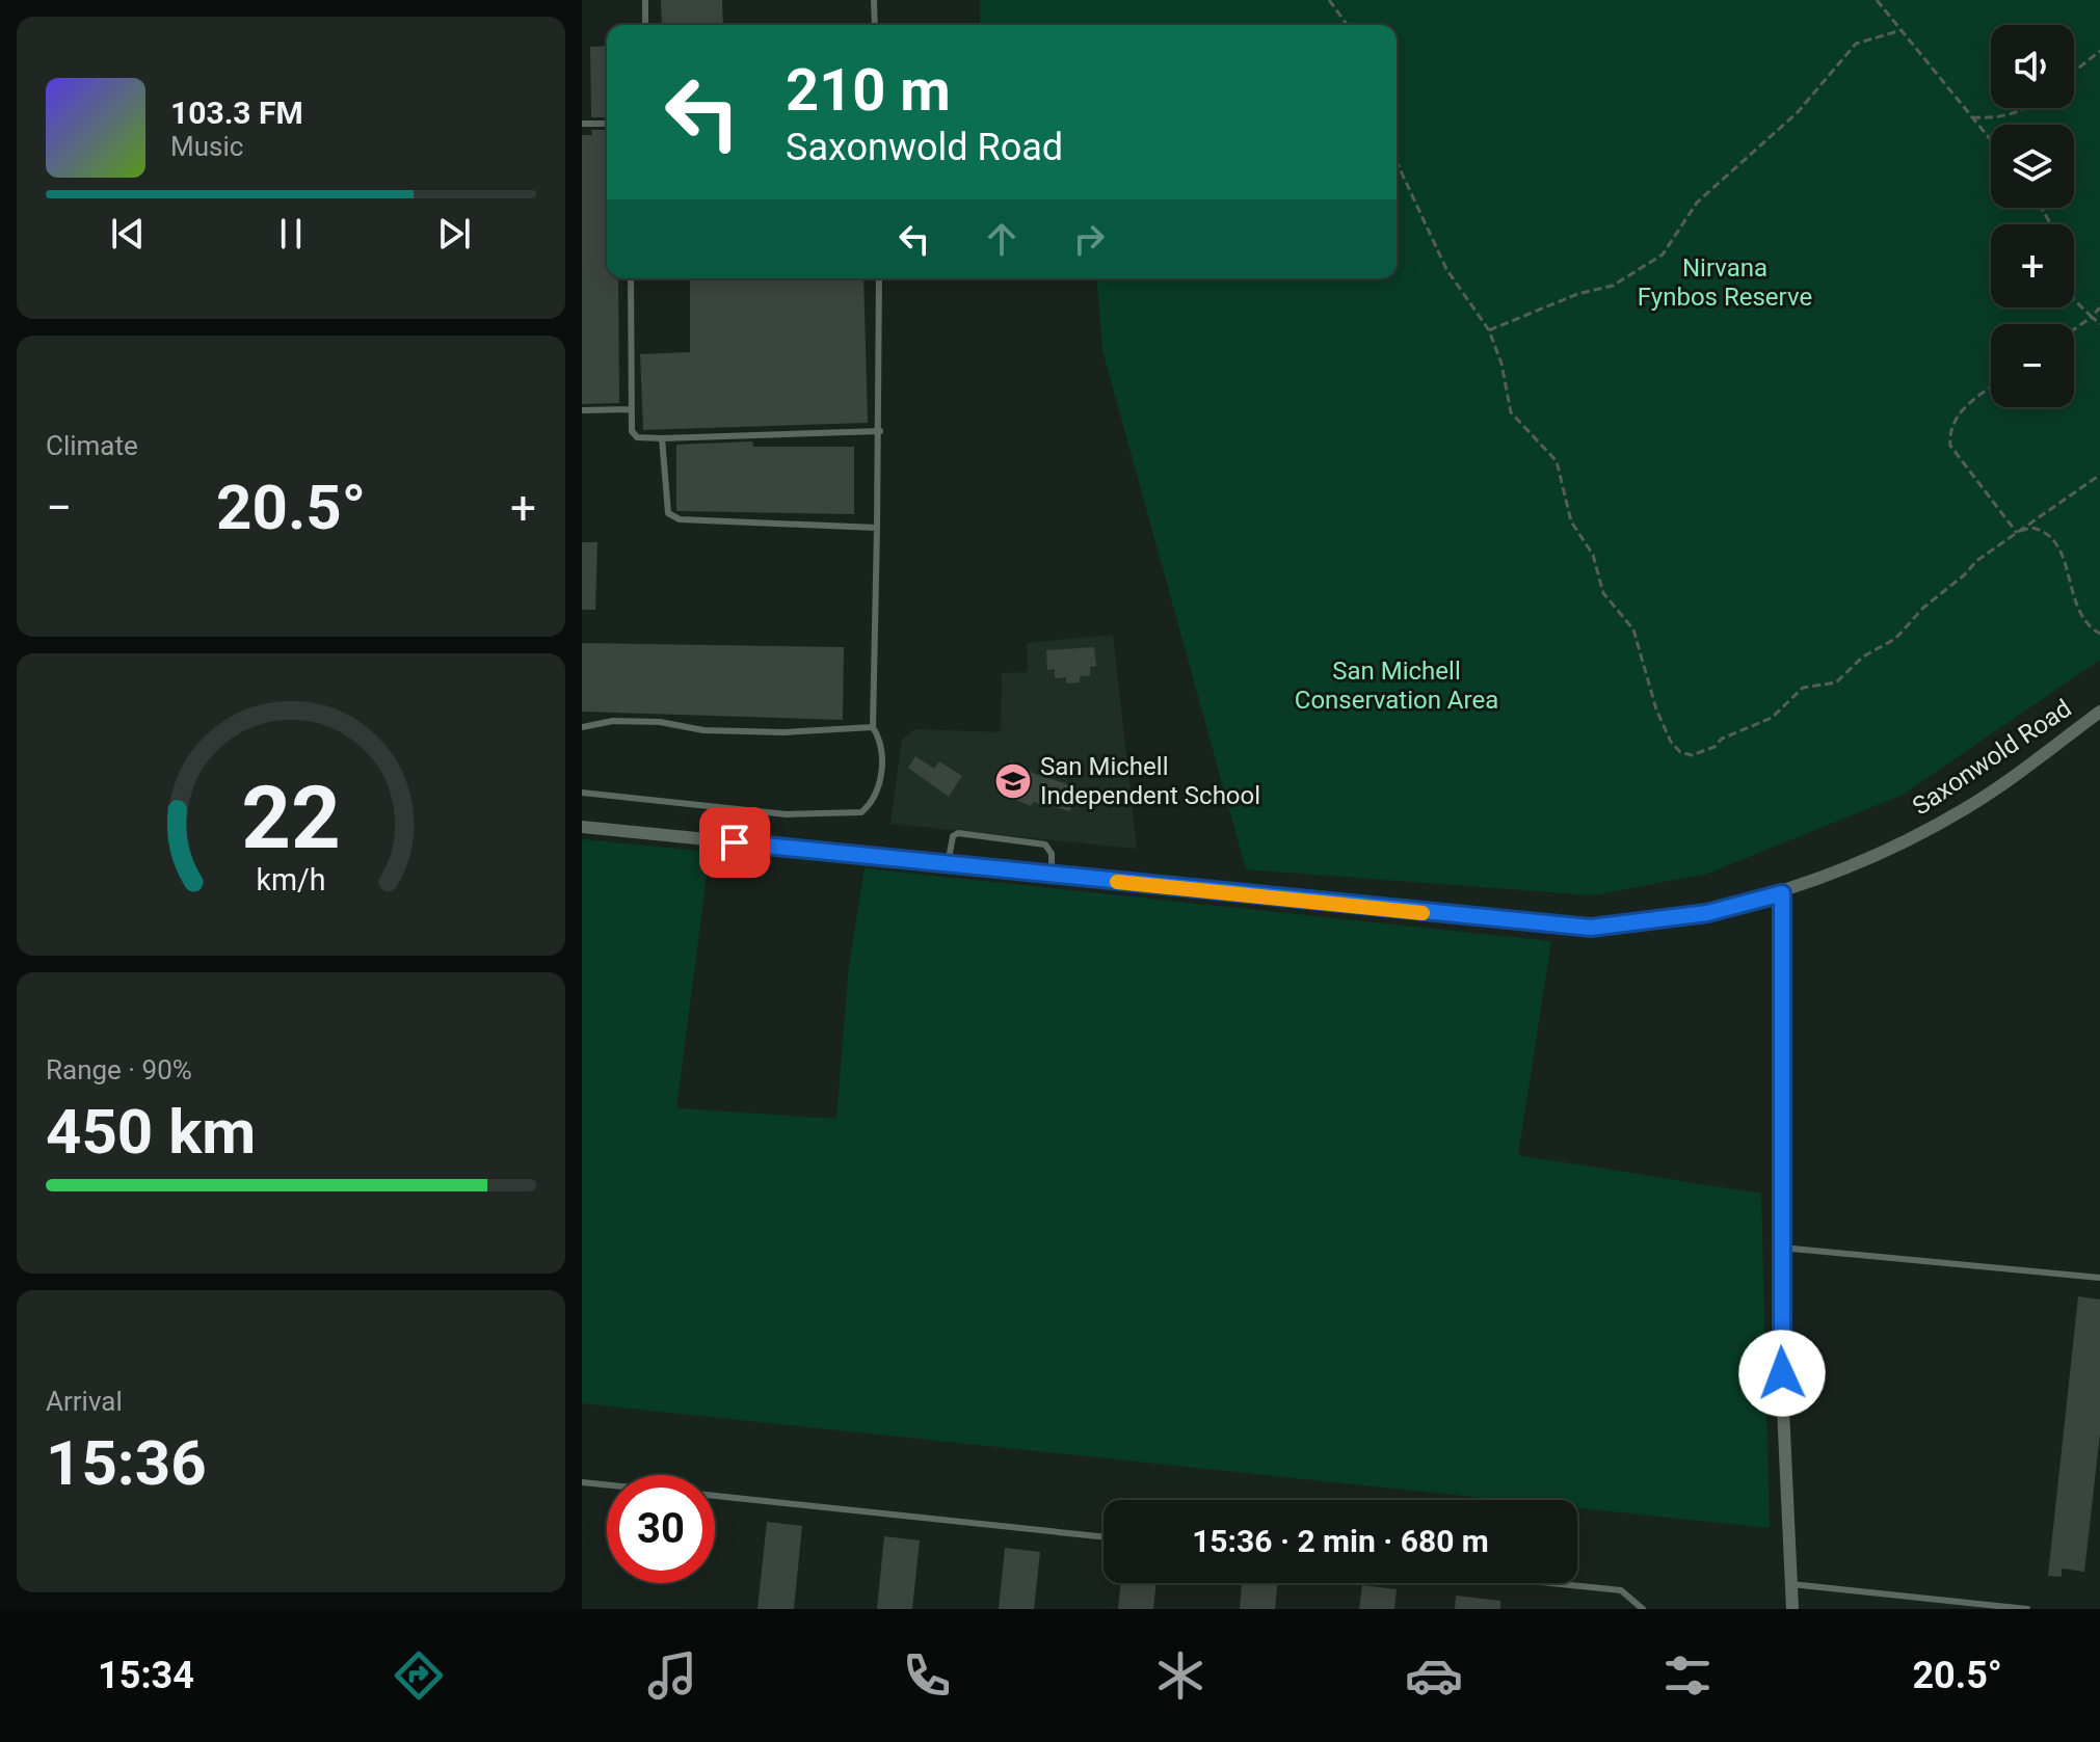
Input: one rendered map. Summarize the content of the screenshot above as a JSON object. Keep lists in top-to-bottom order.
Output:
{
  "streets": {
    "street": ["Saxonwold Road"]
  },
  "parks": ["Nirvana Fynbos Reserve", "San Michell Conservation Area"],
  "places": {
    "school or university": ["San Michell Independent School"]
  },
  "page": {
    "map_buttons": ["+", "−"],
    "turn": ["210 m", "Saxonwold Road"],
    "song": ["103.3 FM", "Music"],
    "tile": [
      "Climate",
      ["Range · 90%", "450 km"],
      ["Arrival", "15:36"]
    ],
    "heat": ["−", "20.5°", "+"],
    "limit": "30",
    "trip": "15:36 · 2 min · 680 m",
    "tabs": ["15:34", "20.5°"],
    "gauge": ["22", "km/h"]
  }
}
